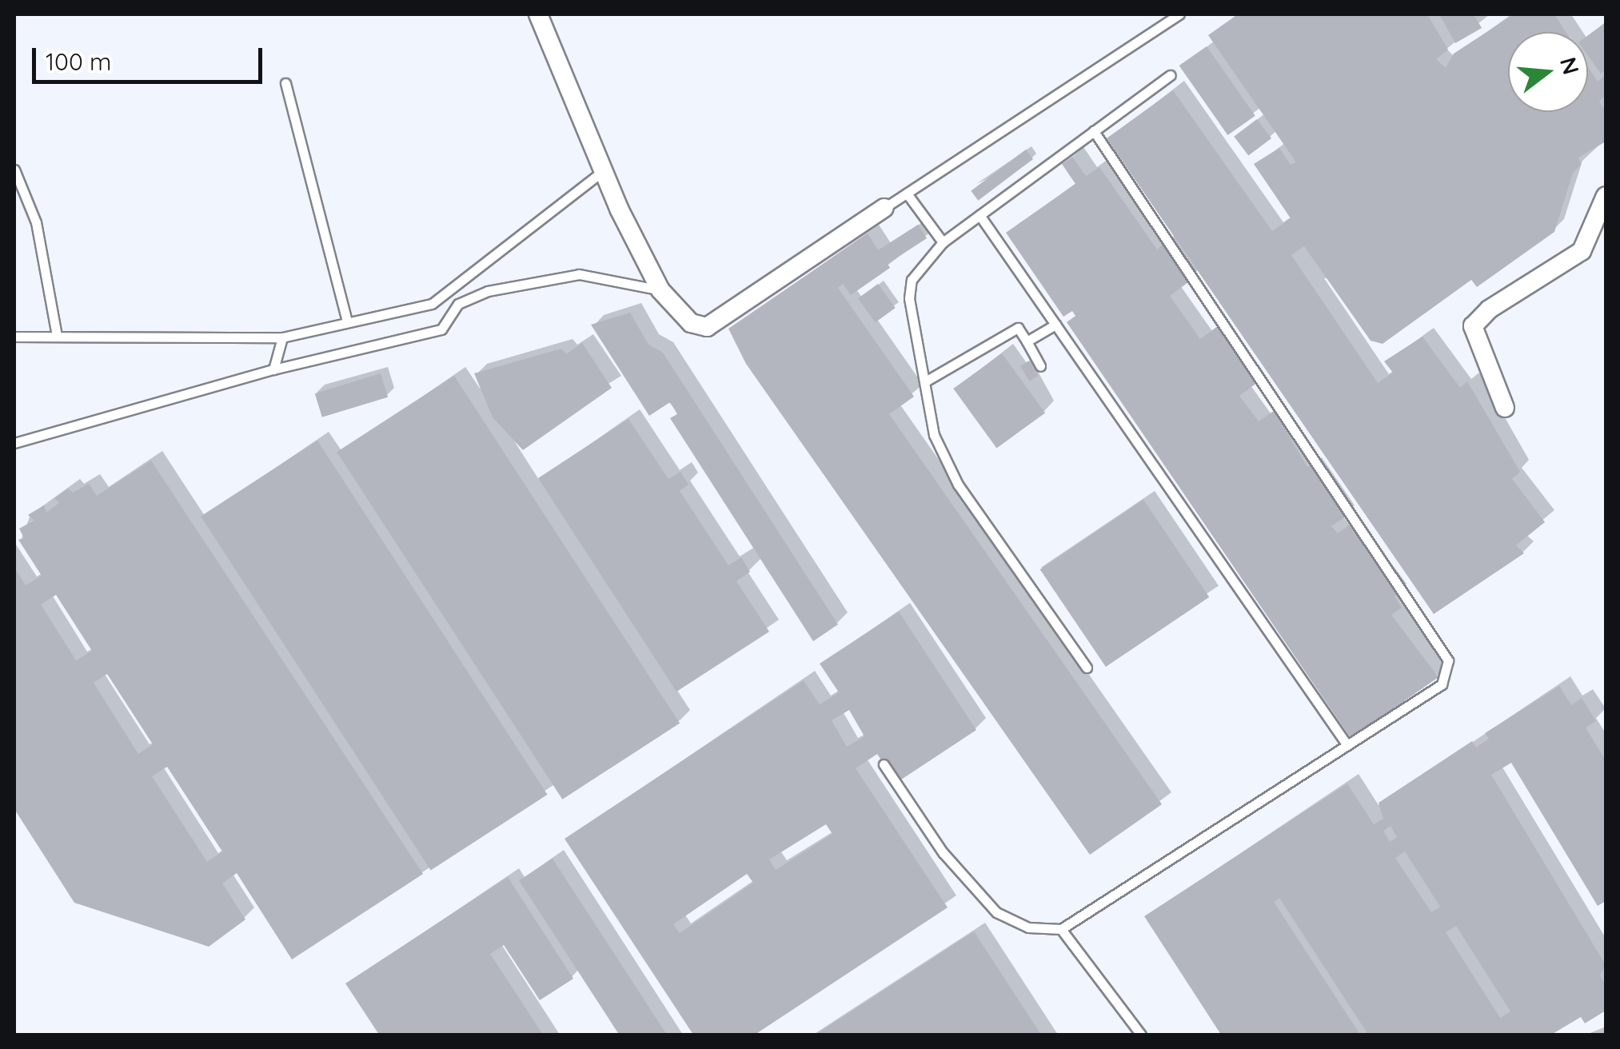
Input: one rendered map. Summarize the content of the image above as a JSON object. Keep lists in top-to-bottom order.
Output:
{
  "scale_bar": "100 m",
  "north": "right"
}
